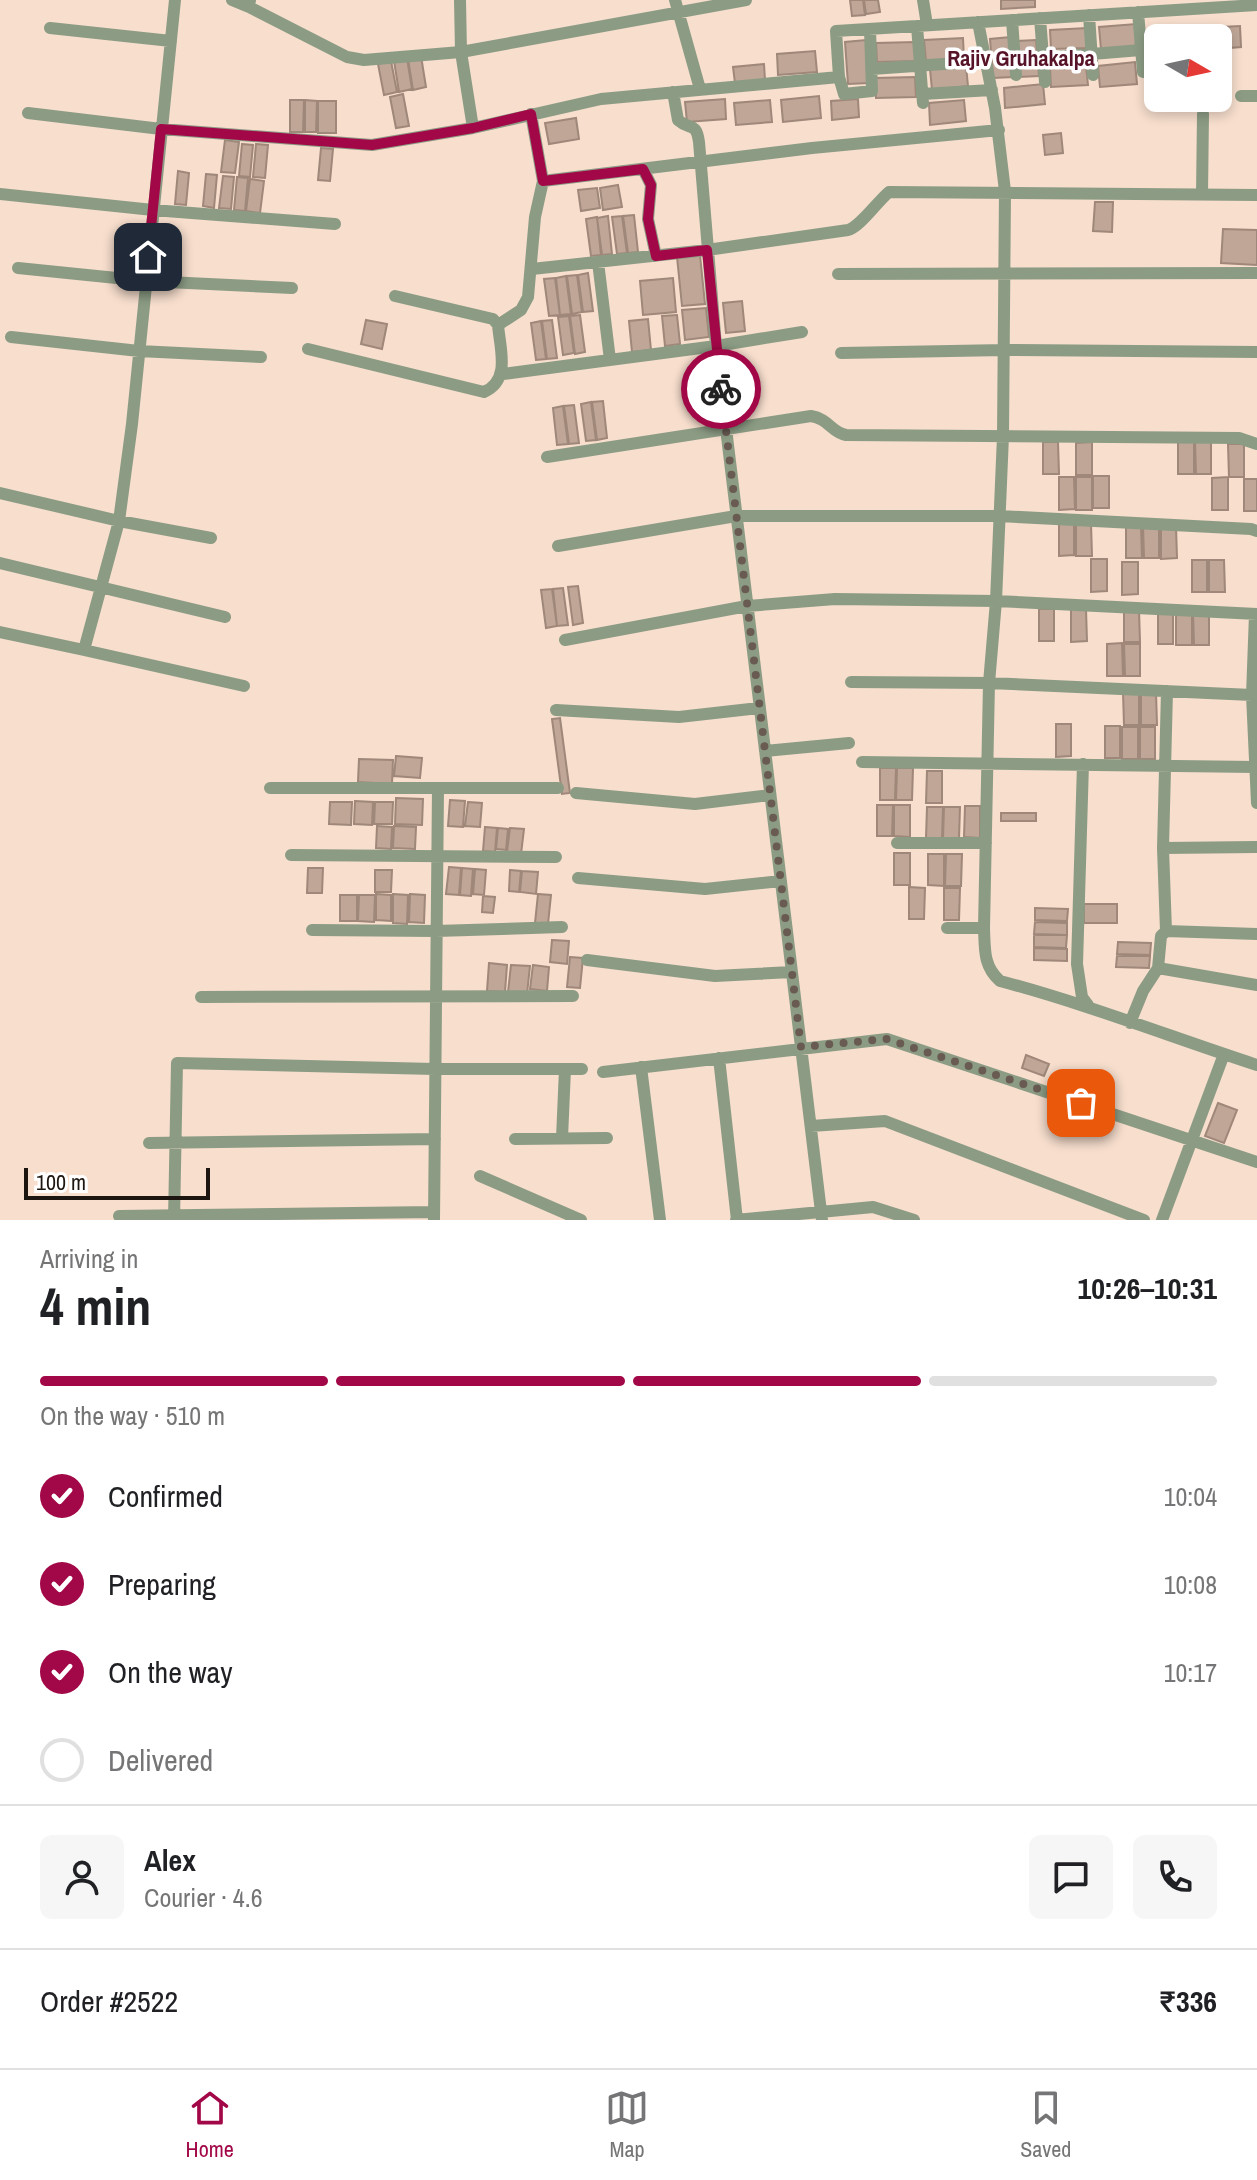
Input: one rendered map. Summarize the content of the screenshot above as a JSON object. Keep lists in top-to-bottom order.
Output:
{
  "districts": ["Rajiv Gruhakalpa"],
  "scale_bar": "100 m",
  "north": "right",
  "page": {
    "scale": "100 m",
    "heading": ["4 min", "Arriving in", "10:26–10:31"],
    "panel": [
      "Alex",
      "Courier · 4.6",
      "Order #2522",
      "₹336"
    ],
    "bar": "On the way · 510 m",
    "list": [
      ["Confirmed", "10:04"],
      ["Preparing", "10:08"],
      ["On the way", "10:17"],
      "Delivered"
    ],
    "tabs": ["Home", "Map", "Saved"]
  }
}
